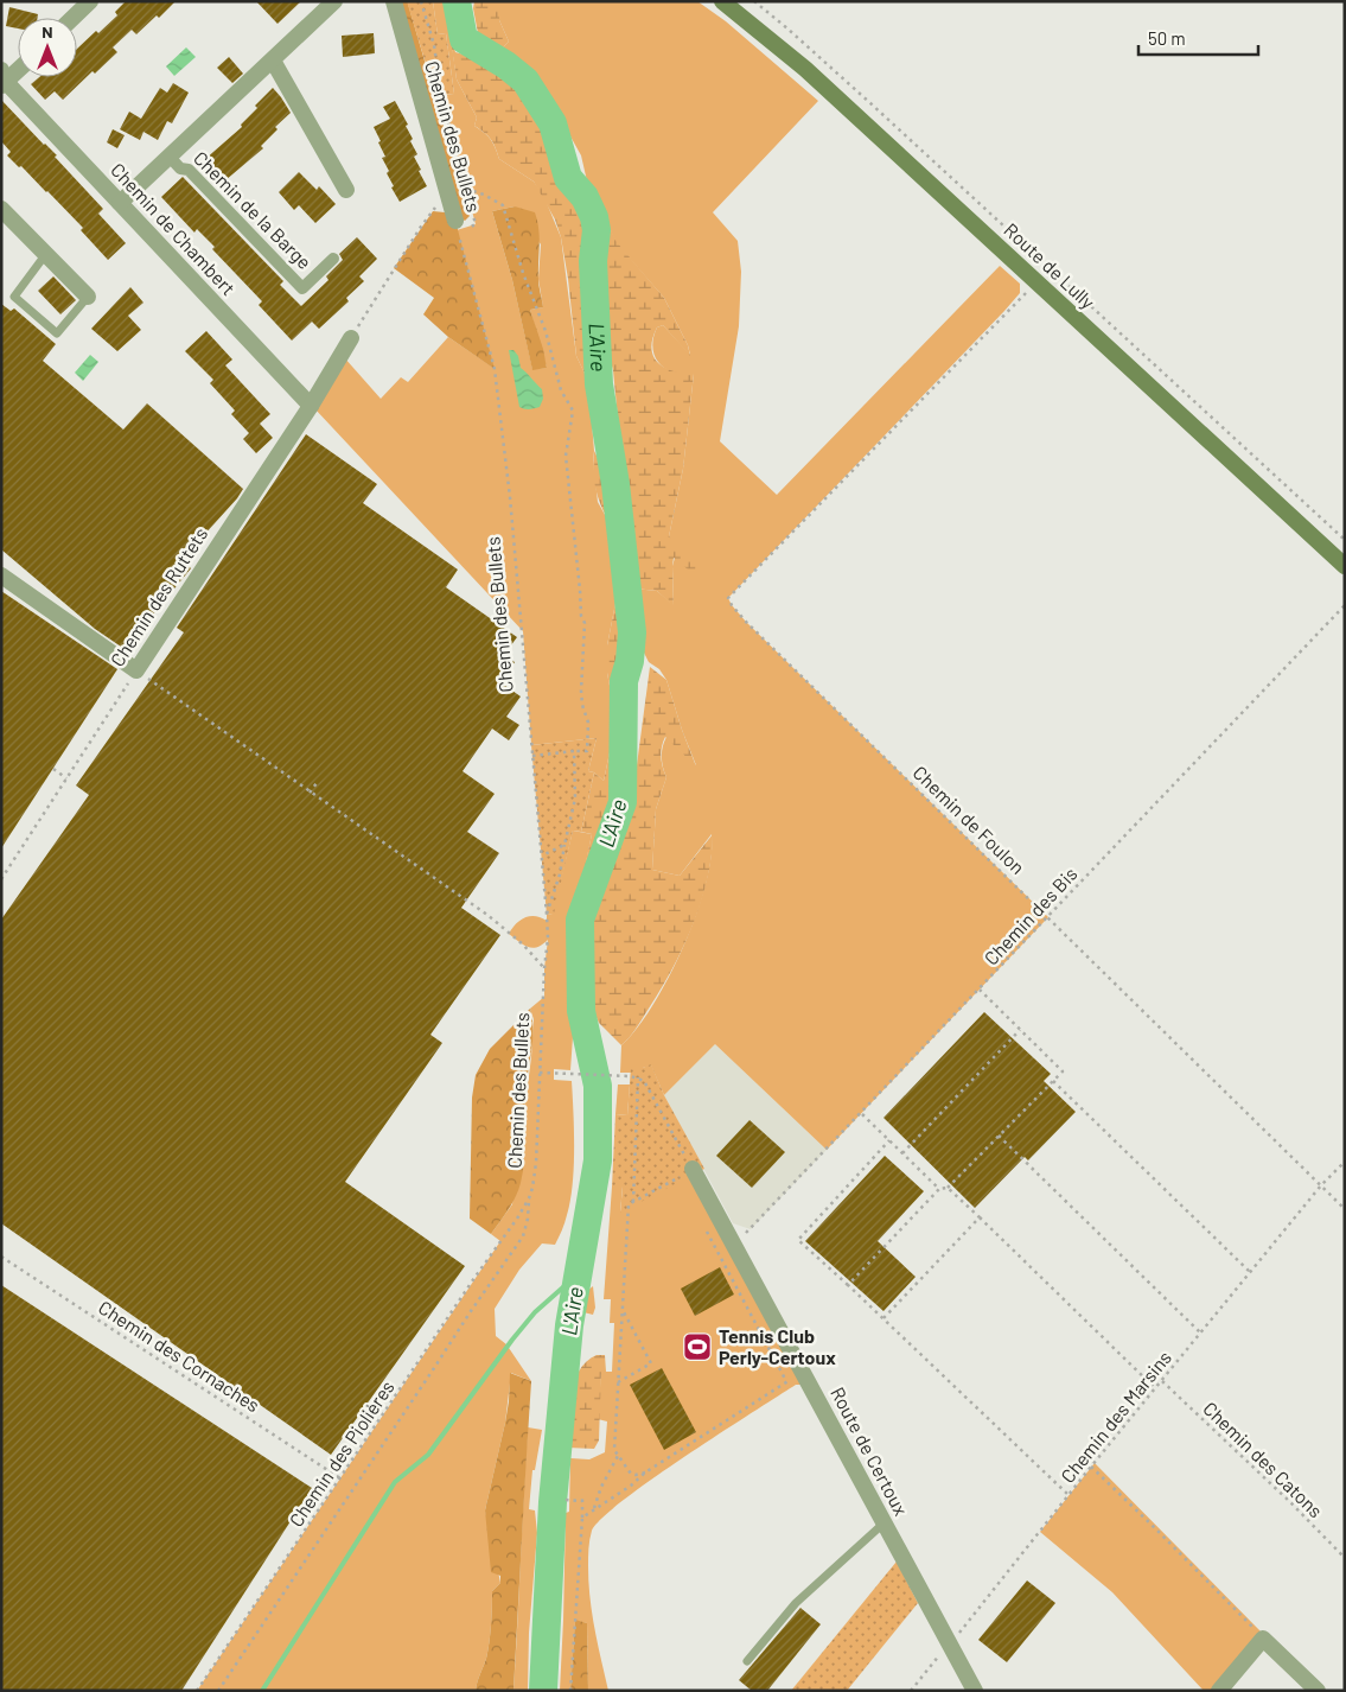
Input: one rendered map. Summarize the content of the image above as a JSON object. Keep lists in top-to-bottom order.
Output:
{
  "streets": {
    "main road": ["Route de Lully"],
    "street": [
      "Chemin des Bullets",
      "Chemin de la Barge",
      "Chemin de Chambert",
      "Chemin des Ruttets",
      "Route de Certoux"
    ],
    "path": [
      "Chemin de Foulon",
      "Chemin des Bis",
      "Chemin des Cornaches",
      "Chemin des Marsins",
      "Chemin des Piolières",
      "Chemin des Catons"
    ]
  },
  "crossings": [
    ["Chemin des Bullets", "Chemin des Piolières"],
    ["Chemin de la Barge", "Chemin de Chambert"],
    ["Chemin de Chambert", "Chemin des Ruttets"],
    ["Chemin de Foulon", "Chemin des Bis"],
    ["Chemin de Foulon", "Chemin des Marsins"],
    ["Chemin des Bis", "Route de Certoux"],
    ["Chemin des Cornaches", "Chemin des Piolières"],
    ["Chemin des Marsins", "Route de Certoux"],
    ["Chemin des Marsins", "Chemin des Catons"]
  ],
  "water": ["L'Aire"],
  "places": {
    "sports": ["Tennis Club Perly-Certoux"]
  },
  "scale_bar": "50 m",
  "north": "top"
}
